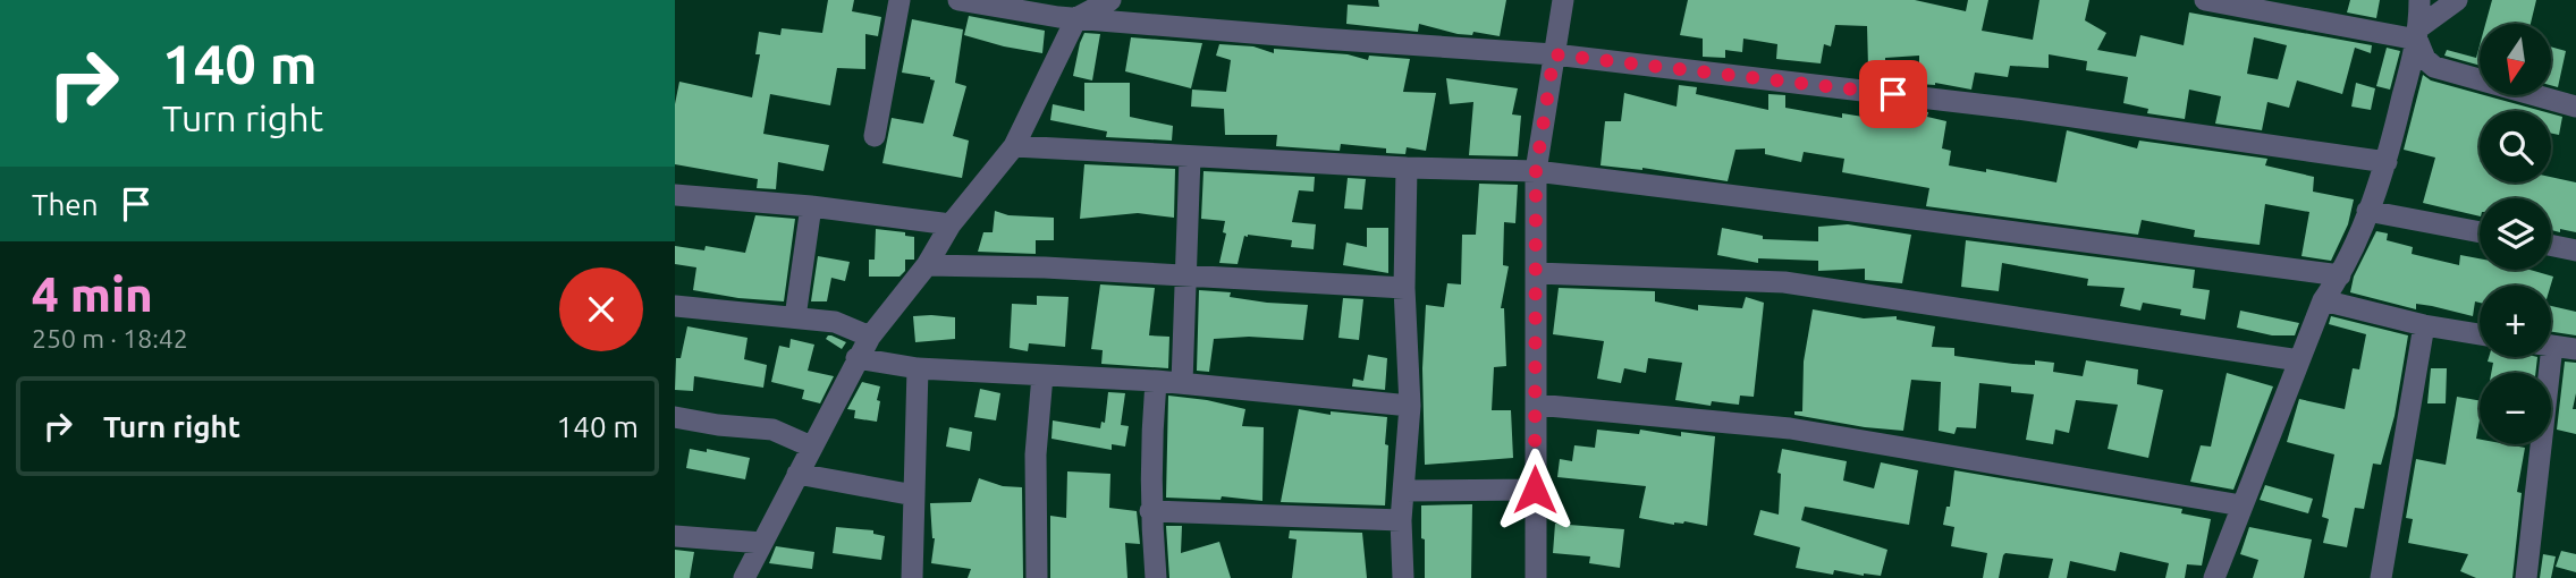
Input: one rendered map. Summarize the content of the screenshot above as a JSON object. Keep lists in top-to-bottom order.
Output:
{
  "north": "bottom",
  "page": {
    "turn": ["140 m", "Turn right"],
    "map_buttons": ["+", "−"],
    "then": "Then",
    "heading": ["4 min", "250 m · 18:42"],
    "list": [
      {
        "name": "Turn right",
        "value": "140 m"
      }
    ]
  }
}
